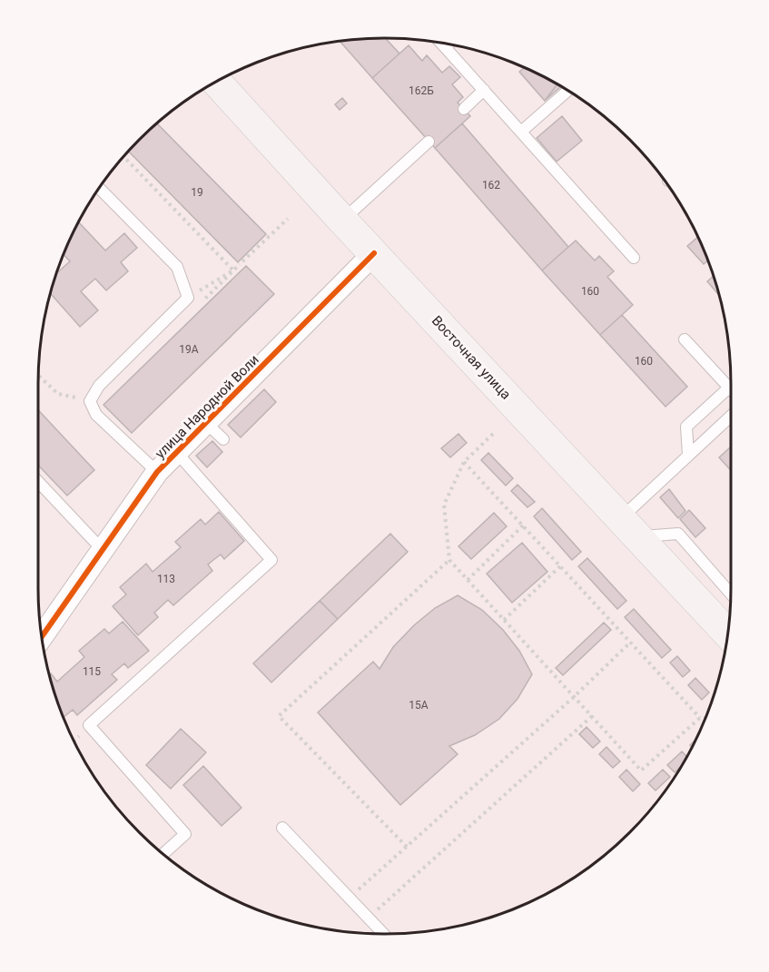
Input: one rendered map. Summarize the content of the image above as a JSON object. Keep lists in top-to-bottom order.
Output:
{
  "streets": {
    "main road": ["Восточная улица"],
    "street": ["улица Народной Воли"]
  },
  "crossings": [
    ["Восточная улица", "улица Народной Воли"]
  ],
  "house_numbers": [
    "162Б",
    "162",
    "19",
    "160",
    "19А",
    "160",
    "113",
    "115",
    "15А"
  ]
}
